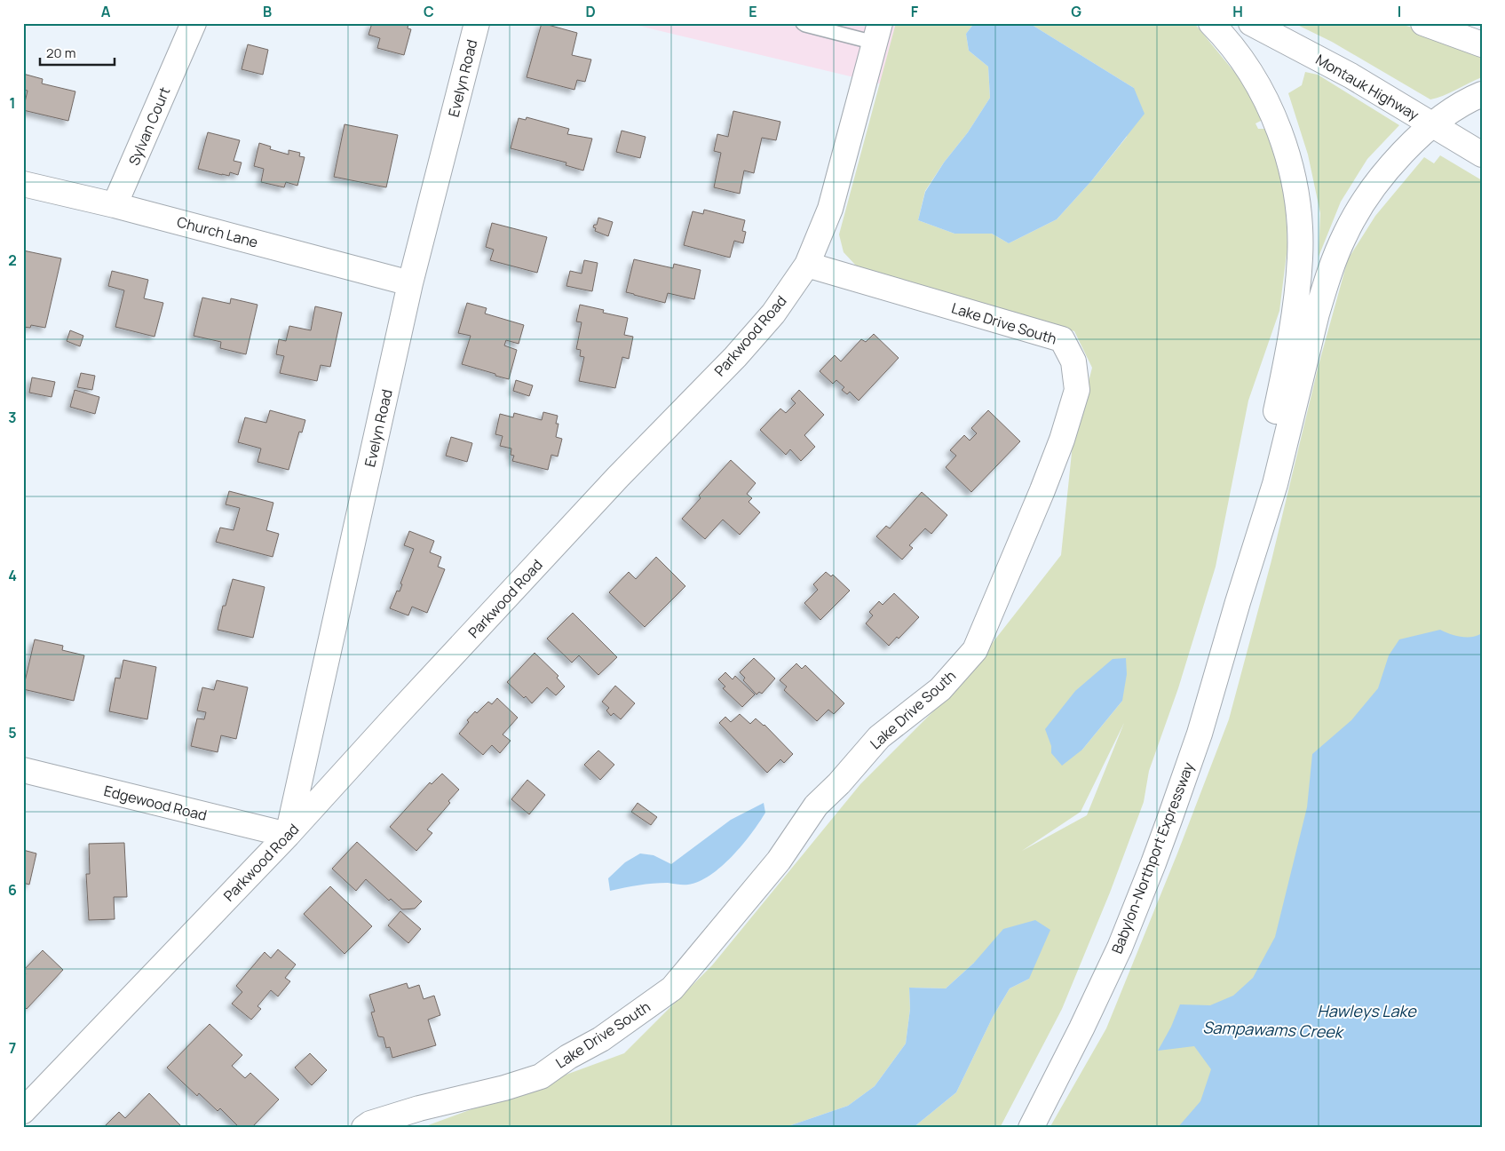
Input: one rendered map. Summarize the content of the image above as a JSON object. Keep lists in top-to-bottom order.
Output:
{
  "streets": {
    "street": [
      "Evelyn Road",
      "Montauk Highway",
      "Sylvan Court",
      "Church Lane",
      "Lake Drive South",
      "Parkwood Road",
      "Edgewood Road",
      "Babylon-Northport Expressway"
    ]
  },
  "crossings": [
    ["Evelyn Road", "Church Lane"],
    ["Evelyn Road", "Parkwood Road"],
    ["Evelyn Road", "Edgewood Road"],
    ["Sylvan Court", "Church Lane"],
    ["Lake Drive South", "Parkwood Road"],
    ["Parkwood Road", "Edgewood Road"]
  ],
  "water": ["Hawleys Lake", "Sampawams Creek"],
  "scale_bar": "20 m",
  "grid": {
    "columns": [
      "A",
      "B",
      "C",
      "D",
      "E",
      "F",
      "G",
      "H",
      "I"
    ],
    "rows": [
      "1",
      "2",
      "3",
      "4",
      "5",
      "6",
      "7"
    ]
  }
}
